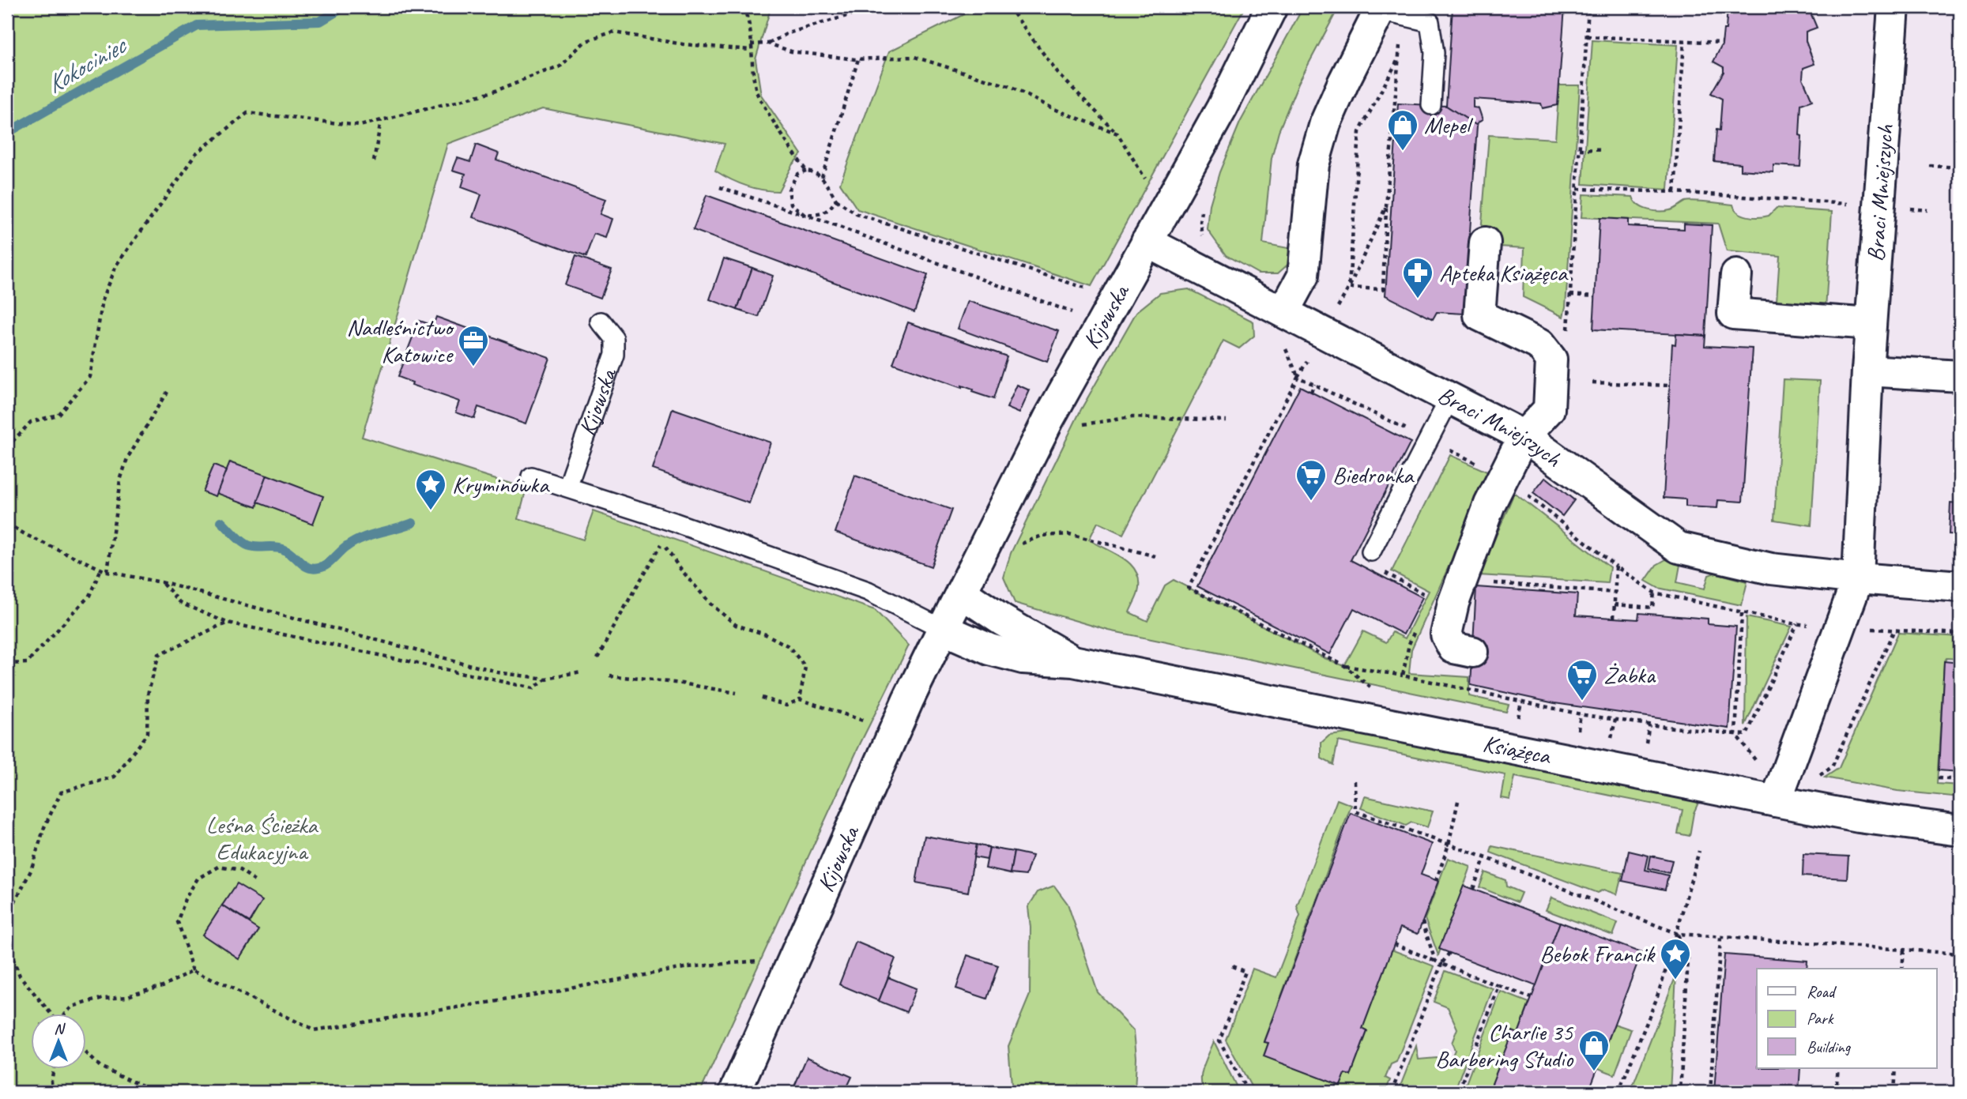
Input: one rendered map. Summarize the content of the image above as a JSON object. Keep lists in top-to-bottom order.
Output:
{
  "streets": {
    "street": ["Braci Mniejszych", "Kijowska", "Książęca"]
  },
  "crossings": [
    ["Braci Mniejszych", "Kijowska"]
  ],
  "water": ["Kokociniec"],
  "parks": ["Leśna Ścieżka Edukacyjna"],
  "places": {
    "shop": ["Mepel", "Charlie 35 Barbering Studio"],
    "pharmacy": ["Apteka Książęca"],
    "office": ["Nadleśnictwo Katowice"],
    "supermarket": ["Biedronka", "Żabka"],
    "place": ["Kryminówka", "Bebok Francik"]
  },
  "legend": ["Road", "Park", "Building"],
  "north": "top"
}
